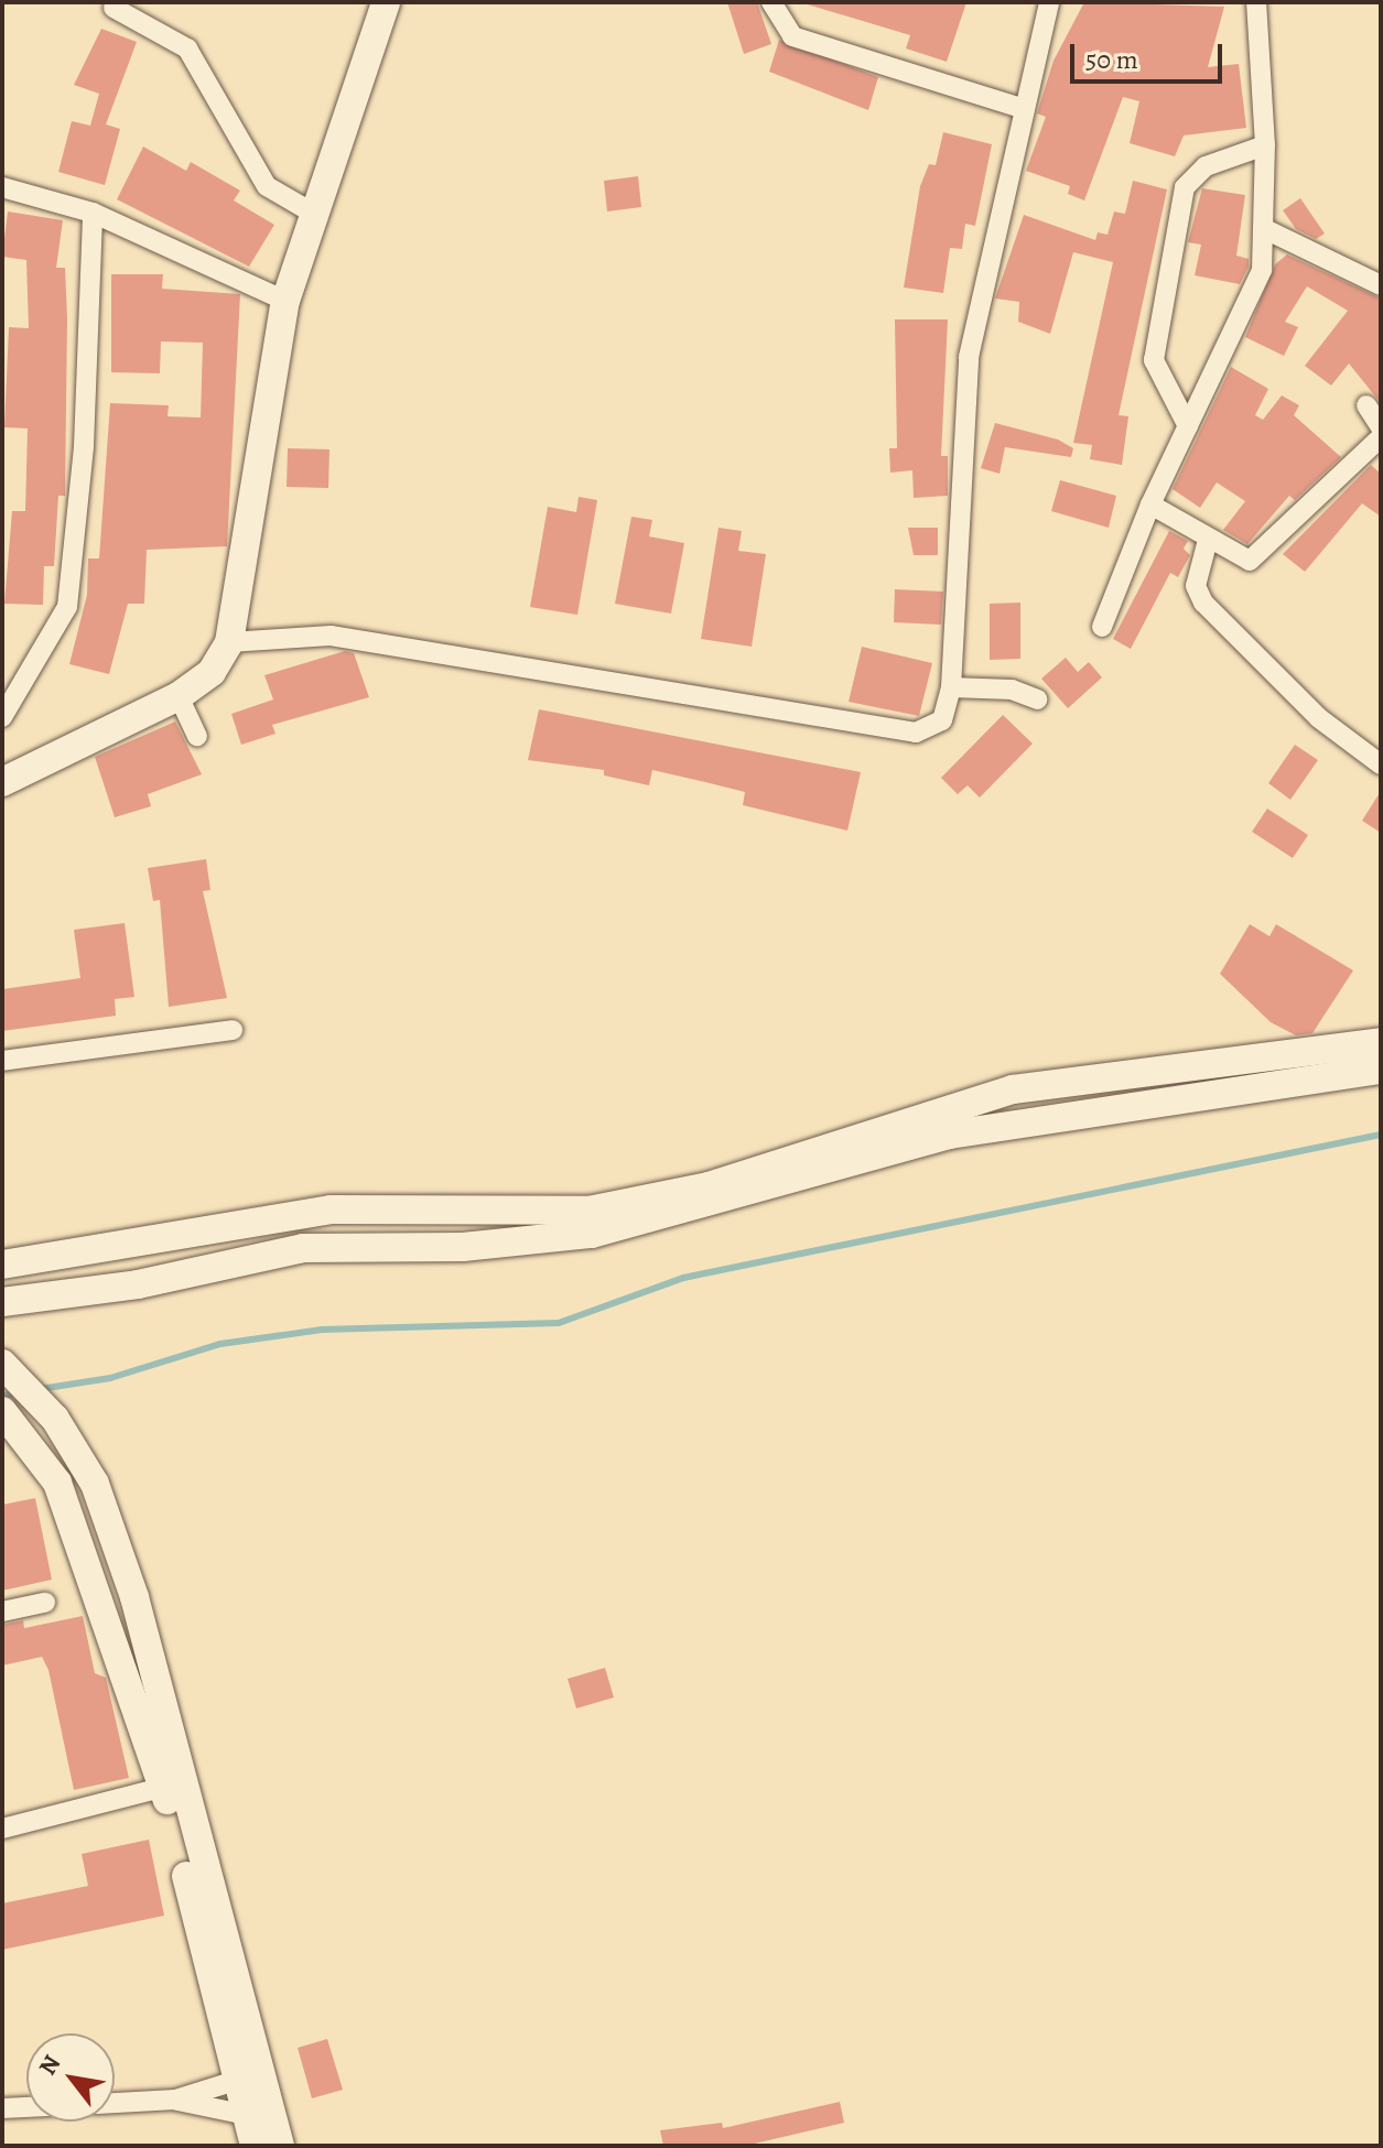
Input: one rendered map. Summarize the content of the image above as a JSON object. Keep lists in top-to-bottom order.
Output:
{
  "scale_bar": "50 m",
  "north": "top left"
}
